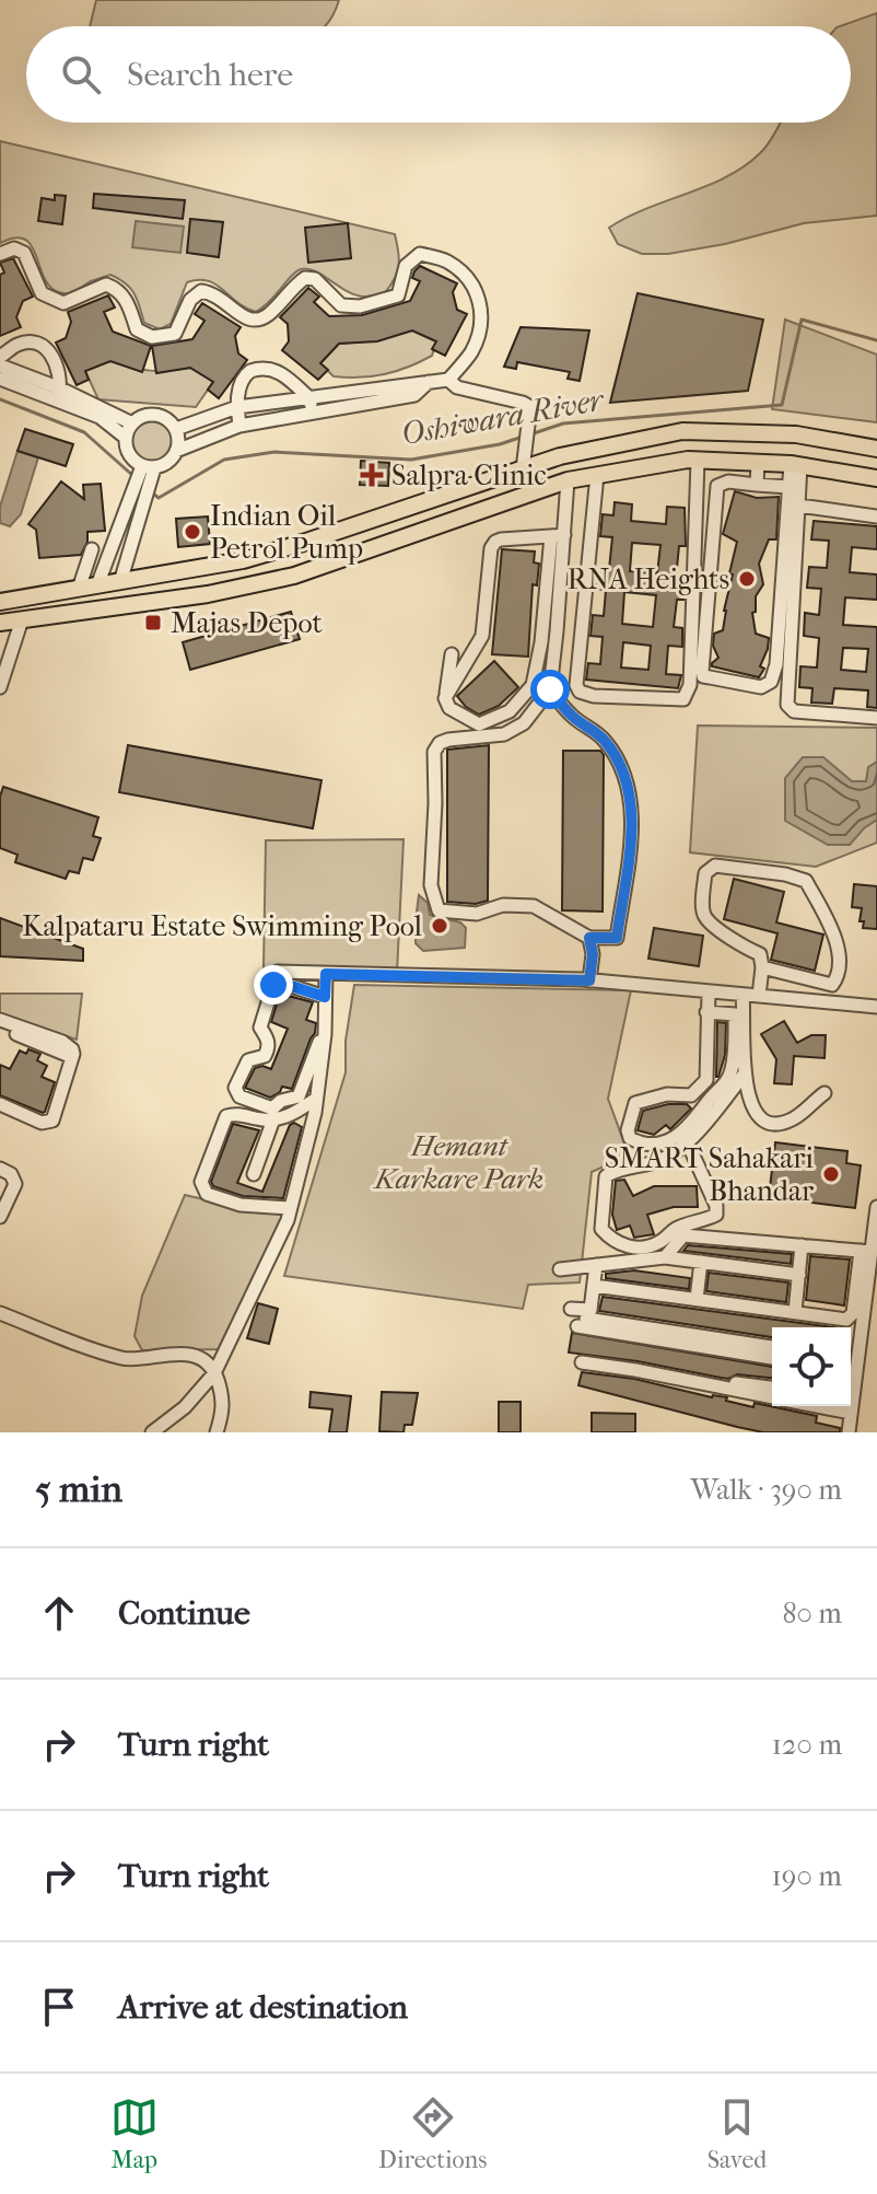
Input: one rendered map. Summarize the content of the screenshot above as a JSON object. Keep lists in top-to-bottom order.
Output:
{
  "water": ["Oshiwara River"],
  "parks": ["Hemant Karkare Park"],
  "places": {
    "health": ["Salpra Clinic"],
    "other": [
      "Indian Oil Petrol Pump",
      "RNA Heights",
      "Kalpataru Estate Swimming Pool",
      "SMART Sahakari Bhandar"
    ],
    "transit": ["Majas Depot"]
  },
  "page": {
    "search": "Search here",
    "heading": ["5 min", "Walk · 390 m"],
    "list": [
      ["Continue", "80 m"],
      ["Turn right", "120 m"],
      ["Turn right", "190 m"],
      "Arrive at destination"
    ],
    "nav": ["Map", "Directions", "Saved"]
  }
}
